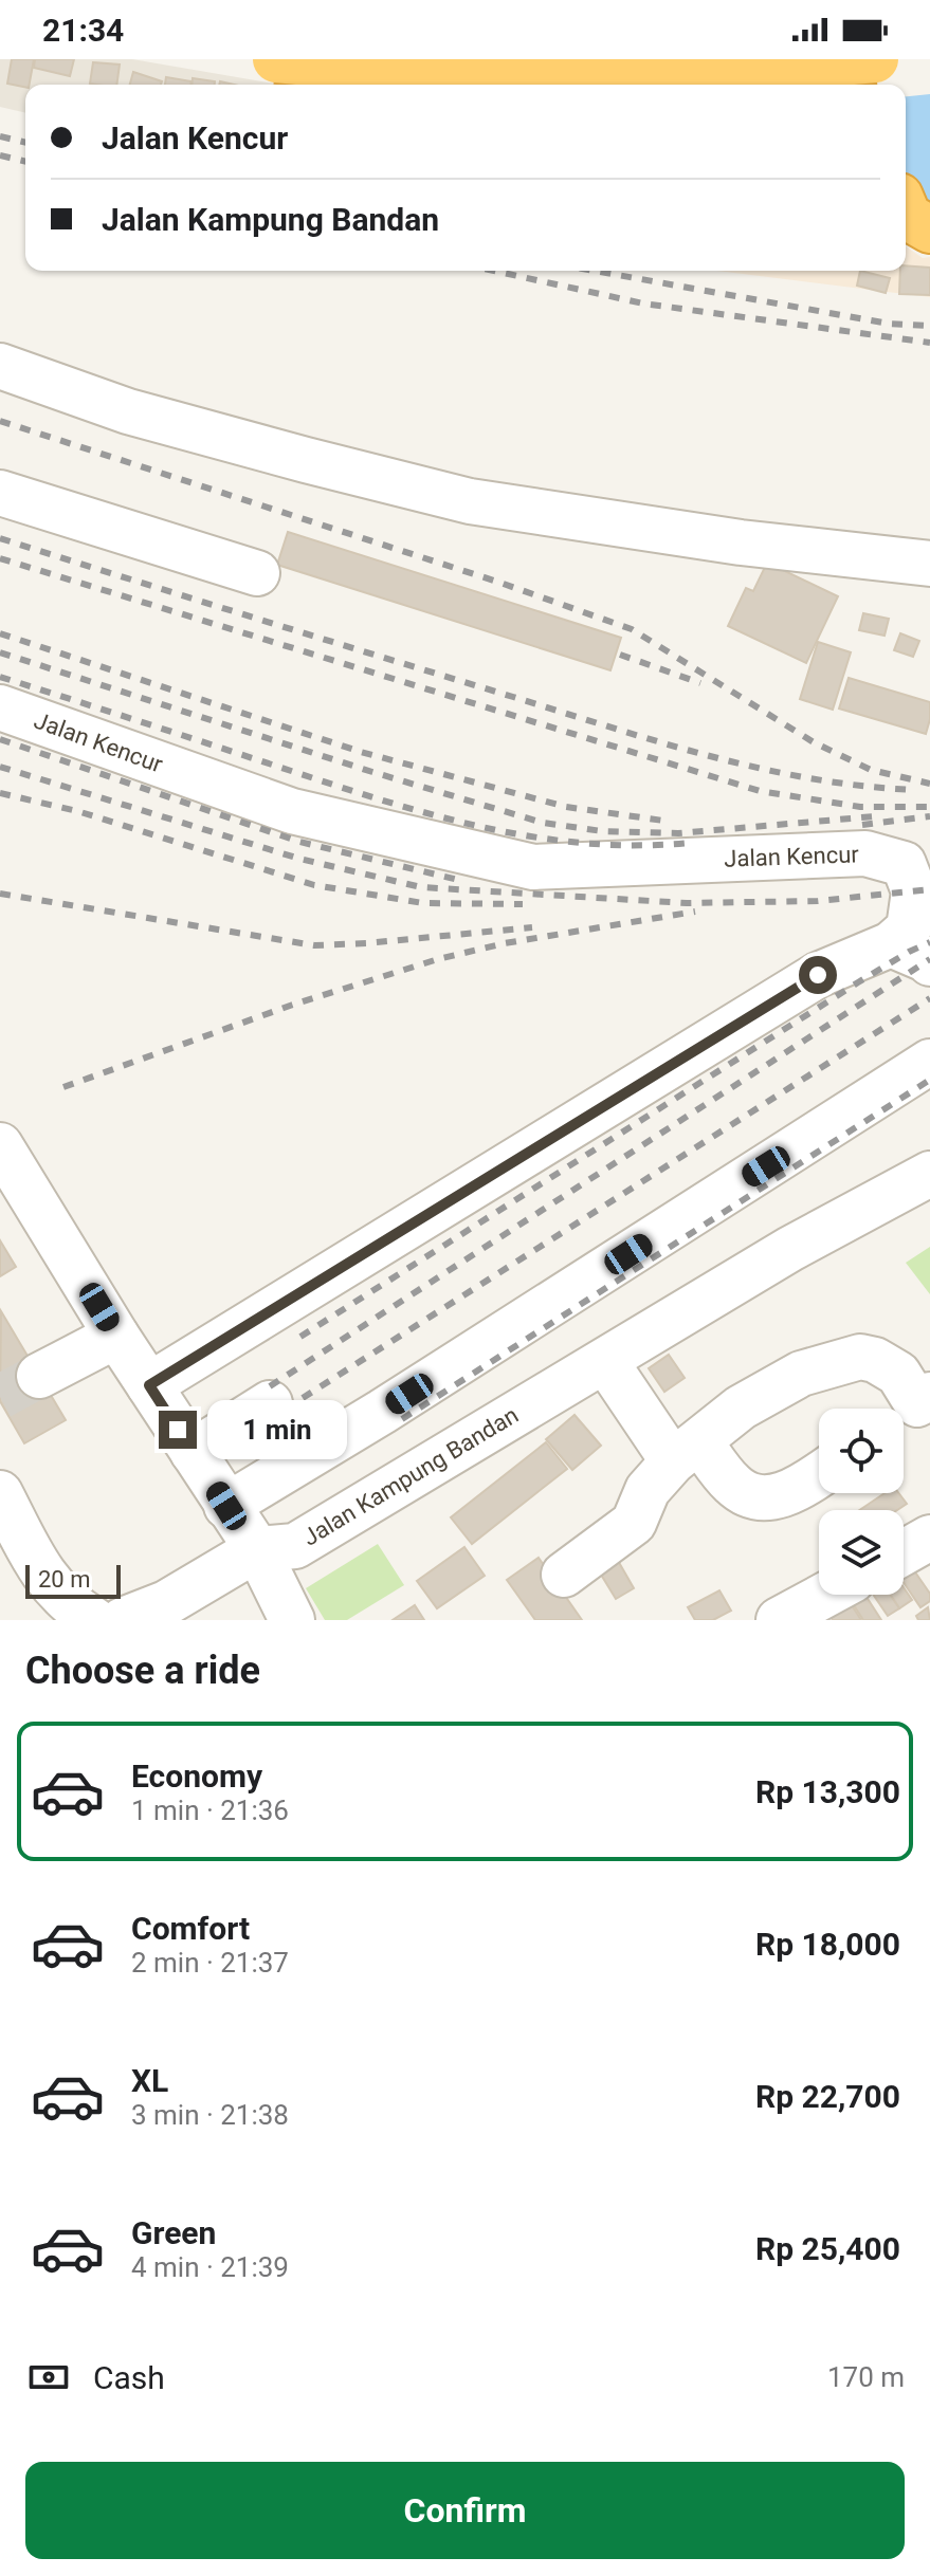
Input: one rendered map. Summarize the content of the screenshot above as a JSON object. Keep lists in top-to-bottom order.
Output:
{
  "streets": {
    "street": ["Jalan Kencur", "Jalan Kampung Bandan"]
  },
  "scale_bar": "20 m",
  "page": {
    "status": "21:34",
    "banner": ["Jalan Kencur", "Jalan Kampung Bandan"],
    "bubble": "1 min",
    "scale": "20 m",
    "heading": "Choose a ride",
    "list": [
      {
        "name": "Economy",
        "note": "1 min · 21:36",
        "value": "Rp 13,300"
      },
      {
        "name": "Comfort",
        "note": "2 min · 21:37",
        "value": "Rp 18,000"
      },
      {
        "name": "XL",
        "note": "3 min · 21:38",
        "value": "Rp 22,700"
      },
      {
        "name": "Green",
        "note": "4 min · 21:39",
        "value": "Rp 25,400"
      }
    ],
    "pay": ["Cash", "170 m"],
    "buttons": "Confirm"
  }
}
